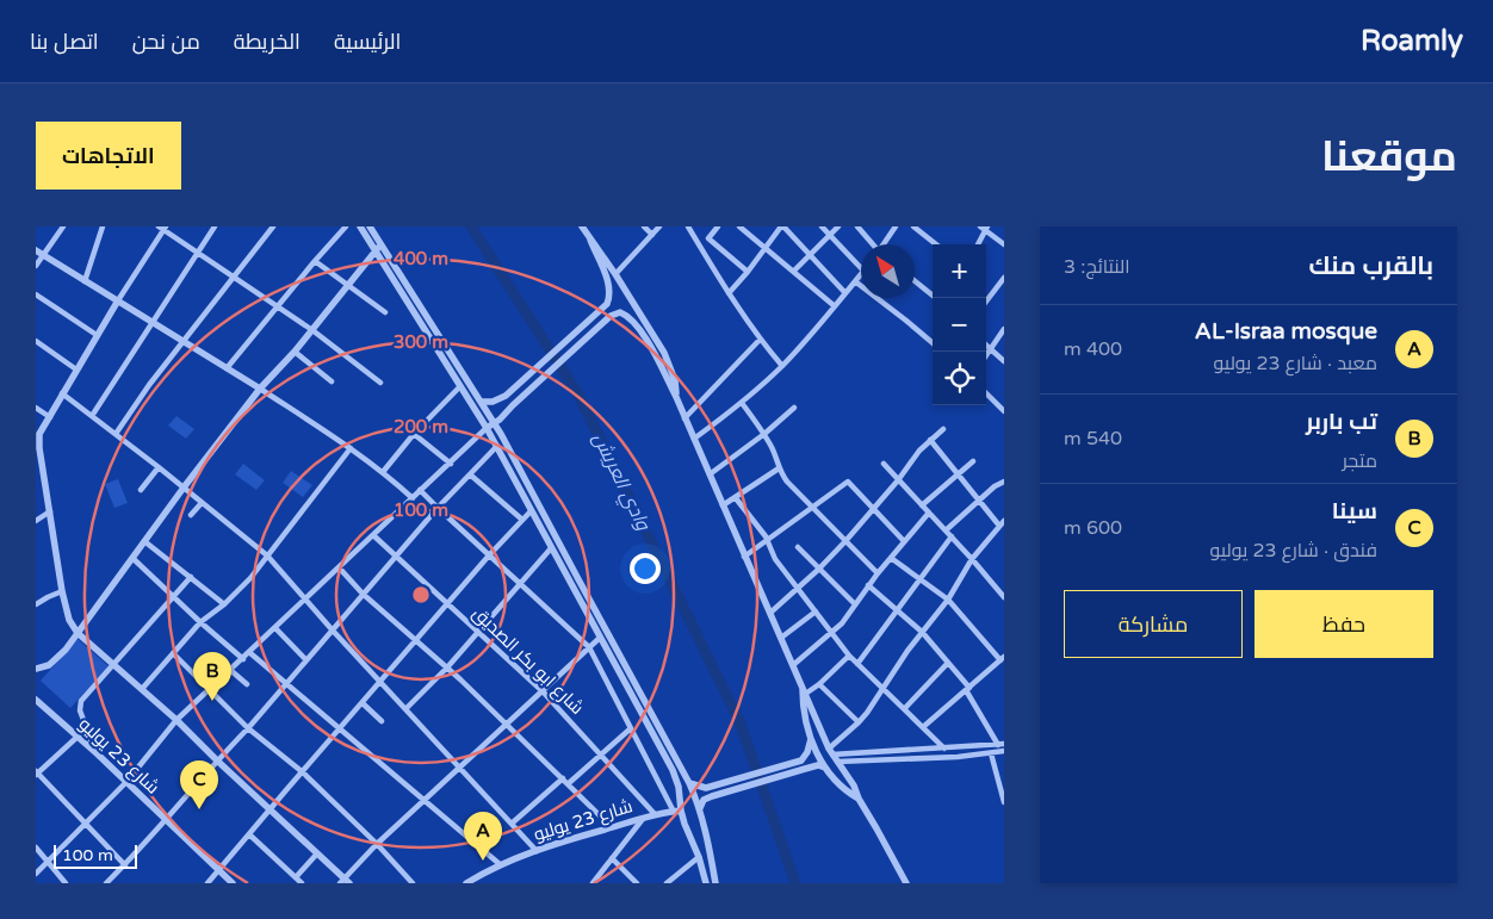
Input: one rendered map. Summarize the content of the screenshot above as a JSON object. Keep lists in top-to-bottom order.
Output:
{
  "streets": {
    "street": ["شارع ابو بكر الصديق", "شارع 23 يوليو"]
  },
  "crossings": [
    ["شارع ابو بكر الصديق", "شارع 23 يوليو"]
  ],
  "water": ["وادي العريش"],
  "scale_bar": "100 m",
  "north": "top left",
  "page": {
    "header": "Roamly",
    "nav": [
      "الرئيسية",
      "الخريطة",
      "من نحن",
      "اتصل بنا"
    ],
    "title": "موقعنا",
    "buttons": [
      "الاتجاهات",
      ["حفظ", "مشاركة"]
    ],
    "heading": ["بالقرب منك", "النتائج: 3"],
    "map_buttons": ["+", "−"],
    "list": [
      {
        "mark": "A",
        "name": "AL-Israa mosque",
        "note": "معبد · شارع 23 يوليو",
        "value": "400 m"
      },
      {
        "mark": "B",
        "name": "تب باربر",
        "note": "متجر",
        "value": "540 m"
      },
      {
        "mark": "C",
        "name": "سينا",
        "note": "فندق · شارع 23 يوليو",
        "value": "600 m"
      }
    ],
    "pins": ["B", "C", "A"],
    "scale": "100 m"
  },
  "rings": [
    "400 m",
    "300 m",
    "200 m",
    "100 m"
  ]
}
